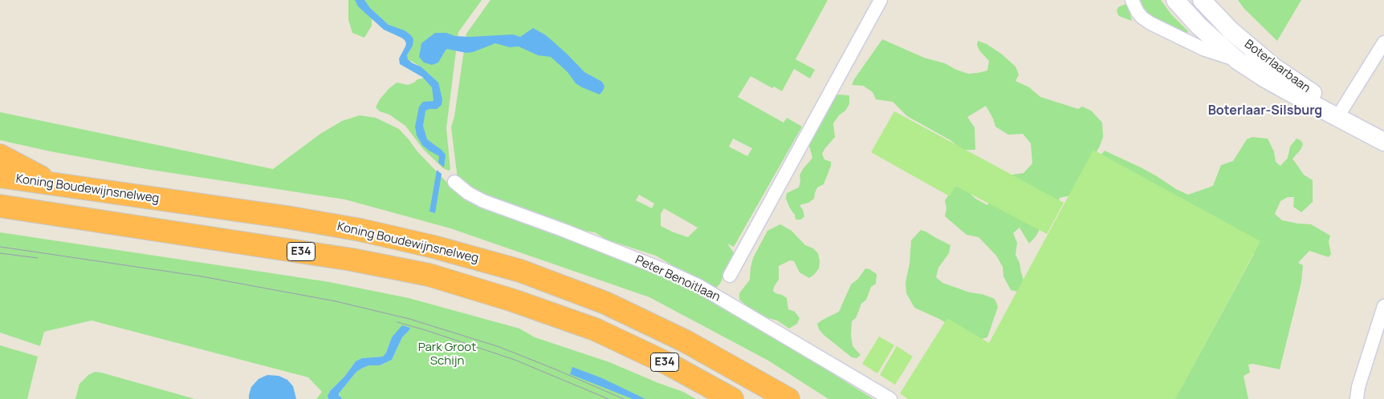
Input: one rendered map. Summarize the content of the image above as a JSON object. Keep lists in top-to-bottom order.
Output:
{
  "streets": {
    "highway": ["Koning Boudewijnsnelweg", "E34"],
    "main road": ["Boterlaarbaan"],
    "street": ["Peter Benoitlaan"]
  },
  "districts": ["Boterlaar-Silsburg"],
  "parks": ["Park Groot Schijn"]
}
